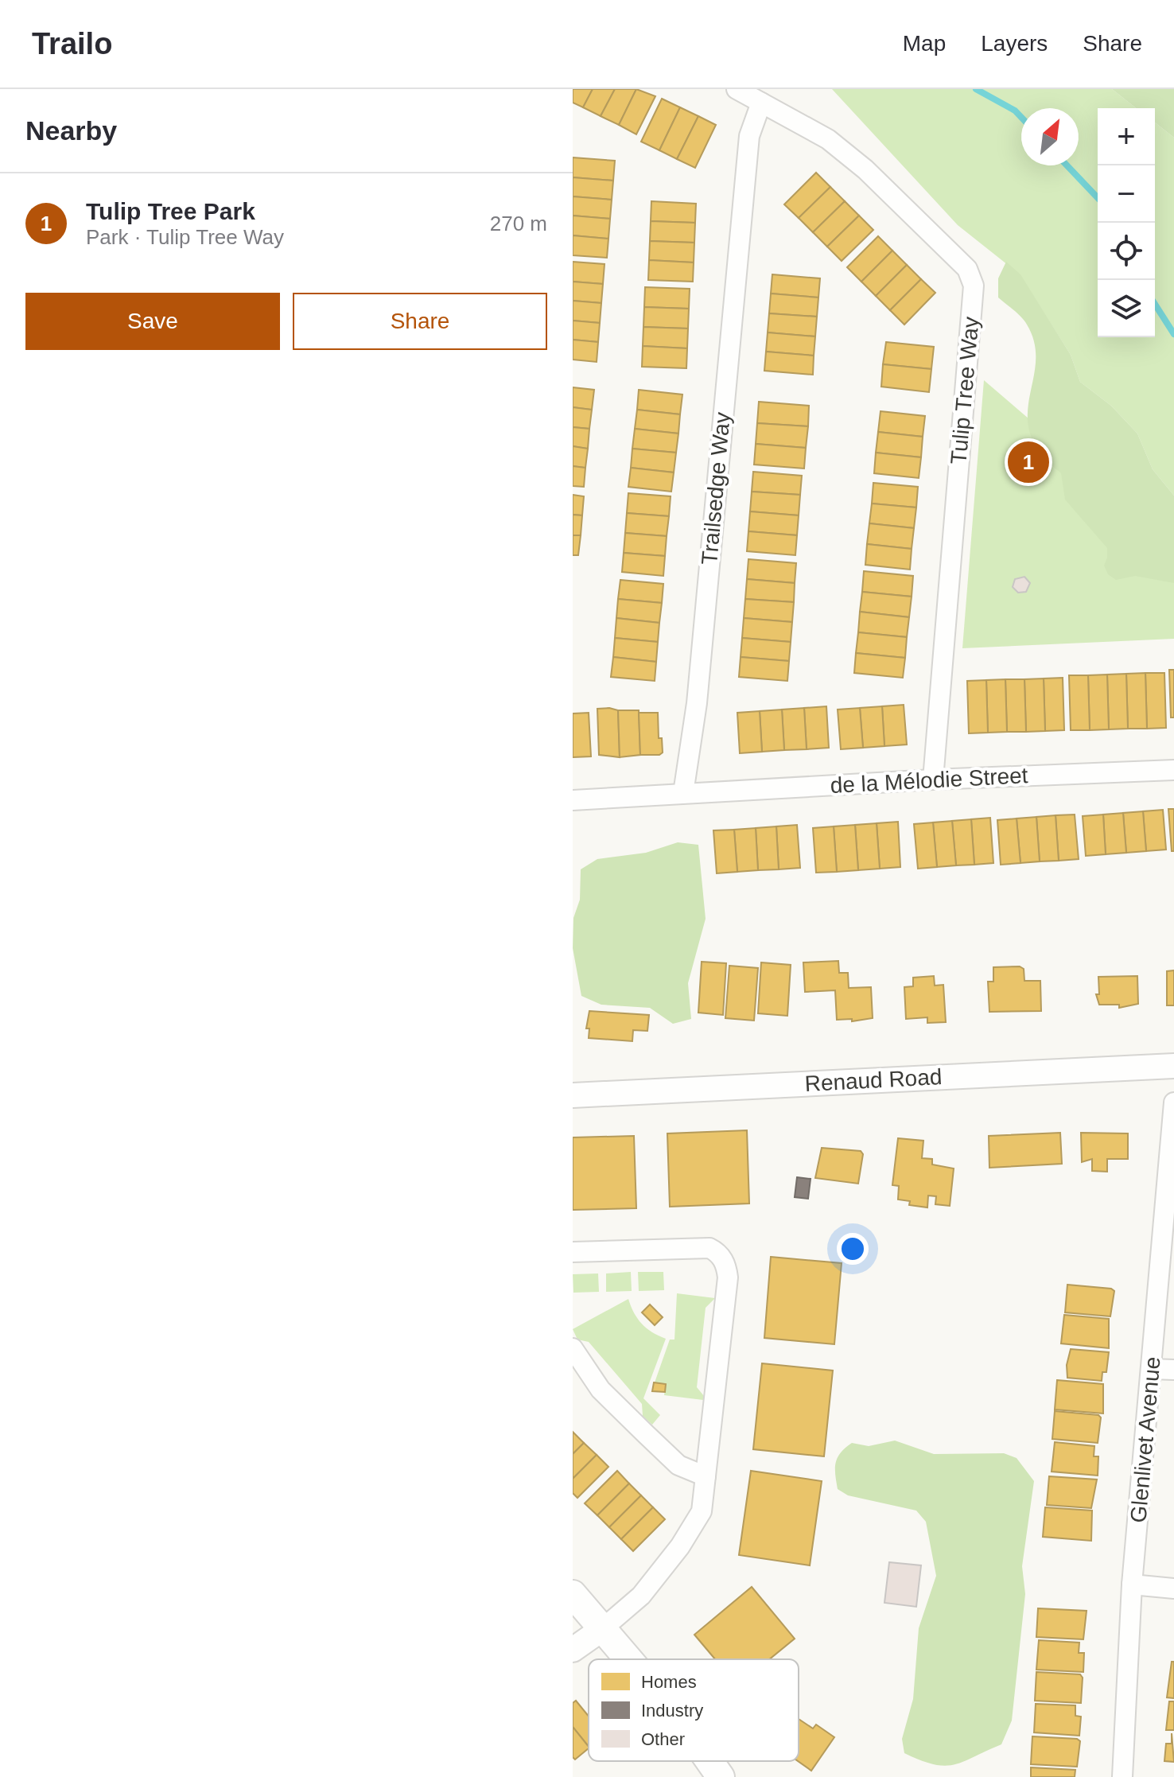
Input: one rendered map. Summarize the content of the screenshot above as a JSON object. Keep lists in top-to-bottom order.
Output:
{
  "streets": {
    "street": [
      "Tulip Tree Way",
      "Trailsedge Way",
      "de la Mélodie Street",
      "Renaud Road",
      "Glenlivet Avenue"
    ]
  },
  "crossings": [
    ["Tulip Tree Way", "Trailsedge Way"],
    ["Tulip Tree Way", "de la Mélodie Street"],
    ["Trailsedge Way", "de la Mélodie Street"]
  ],
  "legend": ["Homes", "Industry", "Other"],
  "north": "top right",
  "page": {
    "header": "Trailo",
    "nav": ["Map", "Layers", "Share"],
    "heading": "Nearby",
    "map_buttons": ["+", "−"],
    "list": [
      {
        "mark": "1",
        "name": "Tulip Tree Park",
        "note": "Park · Tulip Tree Way",
        "value": "270 m"
      }
    ],
    "buttons": ["Save", "Share"],
    "pins": "1"
  }
}
